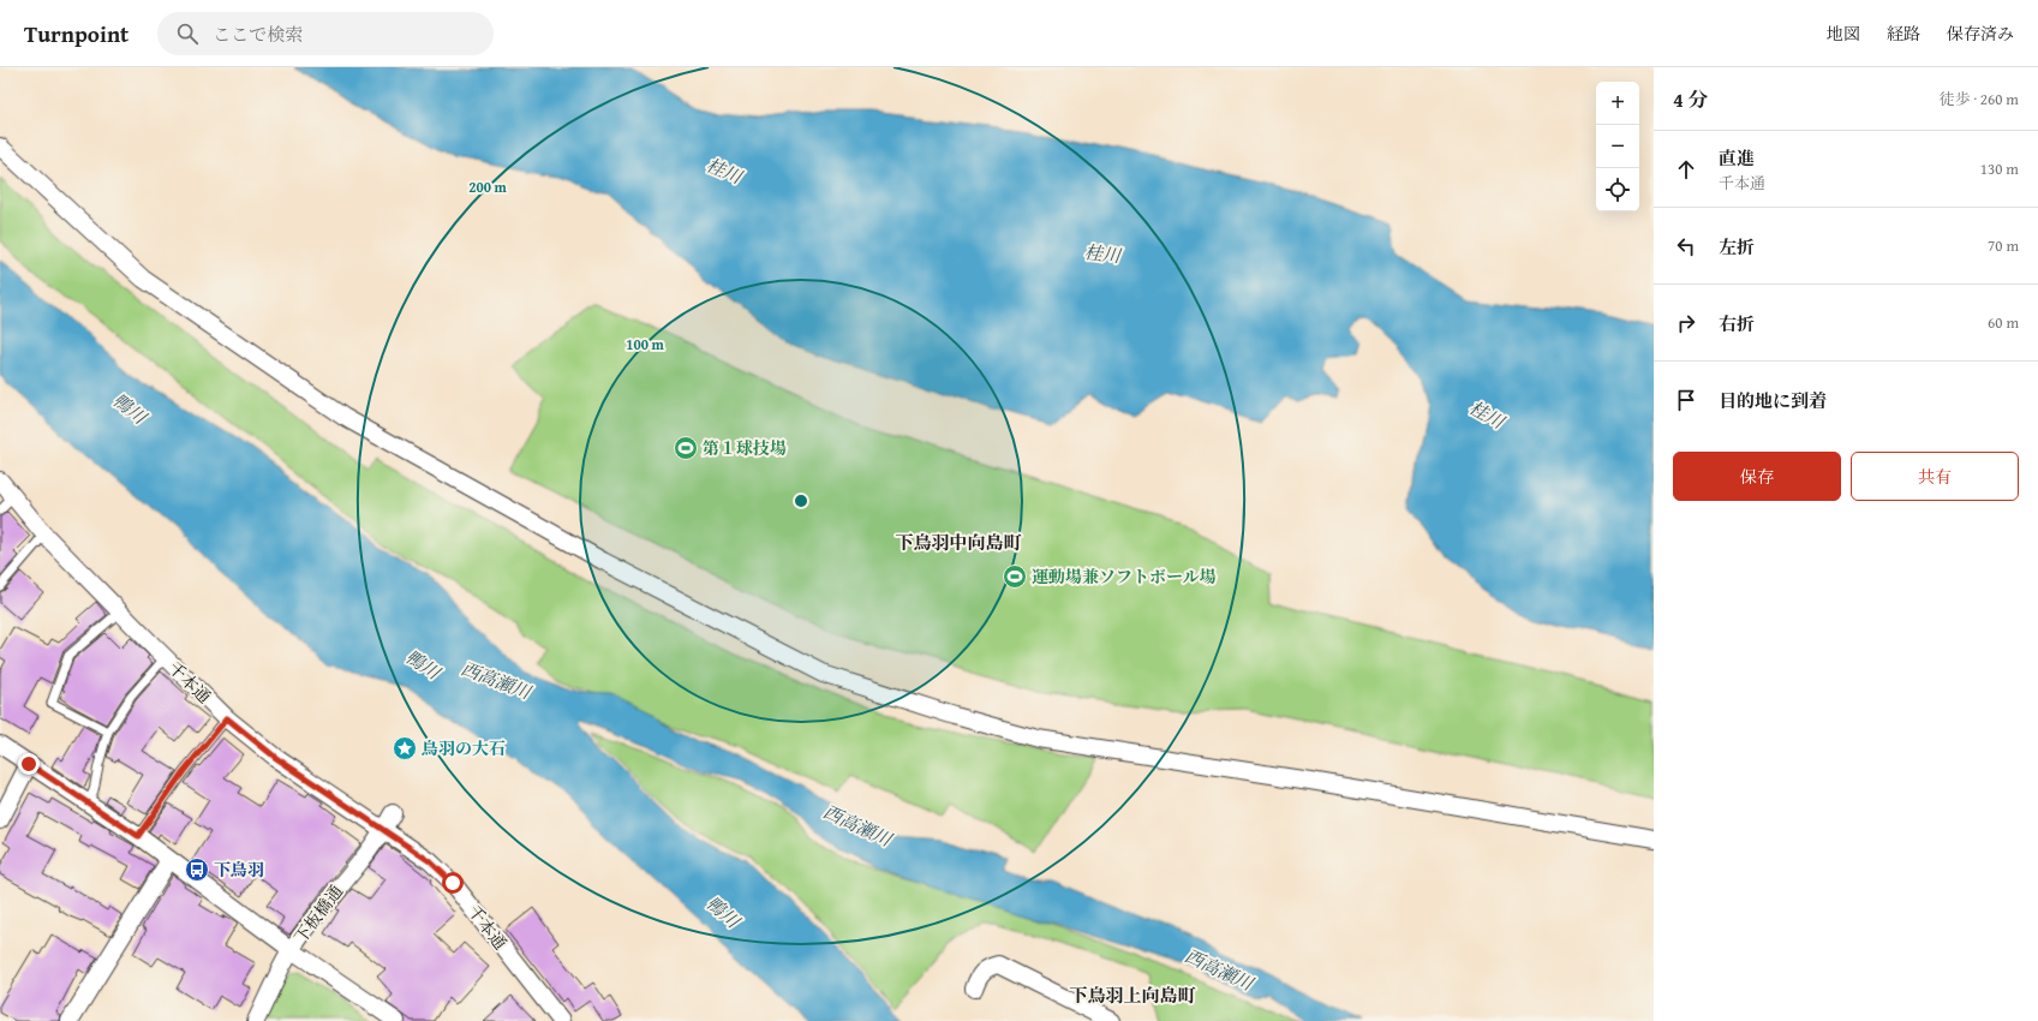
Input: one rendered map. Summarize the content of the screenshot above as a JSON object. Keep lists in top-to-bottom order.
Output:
{
  "streets": {
    "street": ["千本通", "下板橋通"]
  },
  "crossings": [
    ["千本通", "下板橋通"]
  ],
  "districts": ["下鳥羽中向島町", "下鳥羽上向島町"],
  "water": ["桂川", "鴨川", "西高瀬川"],
  "places": {
    "sports": ["第１球技場", "運動場兼ソフトボール場"],
    "place": ["鳥羽の大石"],
    "bus stop": ["下鳥羽"]
  },
  "page": {
    "header": "Turnpoint",
    "search": "ここで検索",
    "nav": ["地図", "経路", "保存済み"],
    "heading": ["4 分", "徒歩 · 260 m"],
    "map_buttons": ["+", "−"],
    "list": [
      ["直進", "千本通", "130 m"],
      ["左折", "70 m"],
      ["右折", "60 m"],
      "目的地に到着"
    ],
    "buttons": ["保存", "共有"]
  },
  "rings": ["200 m", "100 m"]
}
